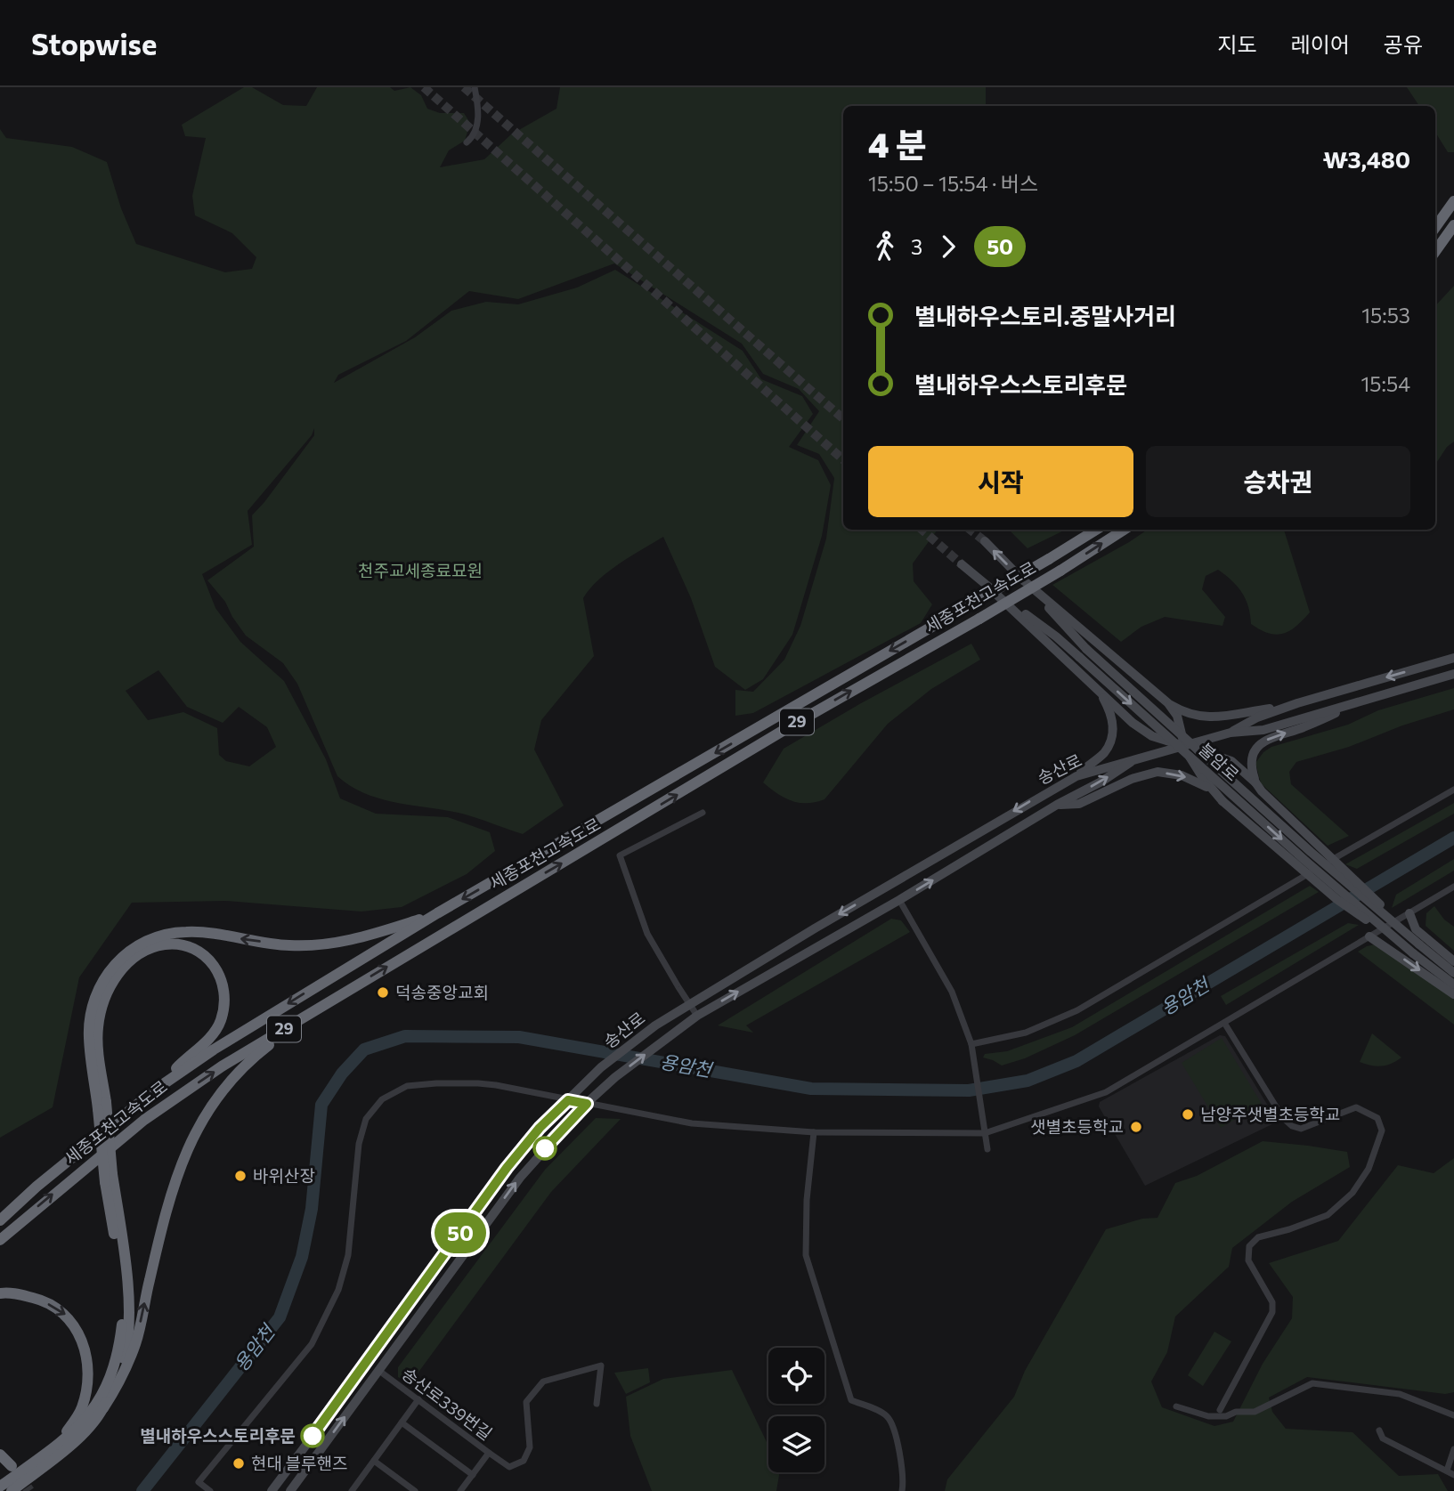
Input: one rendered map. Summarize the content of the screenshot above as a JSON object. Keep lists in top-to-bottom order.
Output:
{
  "streets": {
    "highway": ["세종포천고속도로", "29"],
    "street": ["불암로", "송산로", "송산로339번길"]
  },
  "crossings": [
    ["송산로", "송산로339번길"]
  ],
  "water": ["용암천"],
  "parks": ["천주교세종료묘원"],
  "places": [
    "덕송중앙교회",
    "남양주샛별초등학교",
    "샛별초등학교",
    "바위산장",
    "별내하우스스토리후문",
    "현대 블루핸즈"
  ],
  "lines": ["bus line 50"],
  "page": {
    "header": "Stopwise",
    "nav": ["지도", "레이어", "공유"],
    "on_map": "50",
    "heading": ["4 분", "15:50 – 15:54 · 버스", "₩3,480"],
    "legs": ["3", "50"],
    "list": [
      {
        "name": "별내하우스토리.중말사거리",
        "value": "15:53"
      },
      {
        "name": "별내하우스스토리후문",
        "value": "15:54"
      }
    ],
    "buttons": ["시작", "승차권"]
  }
}
